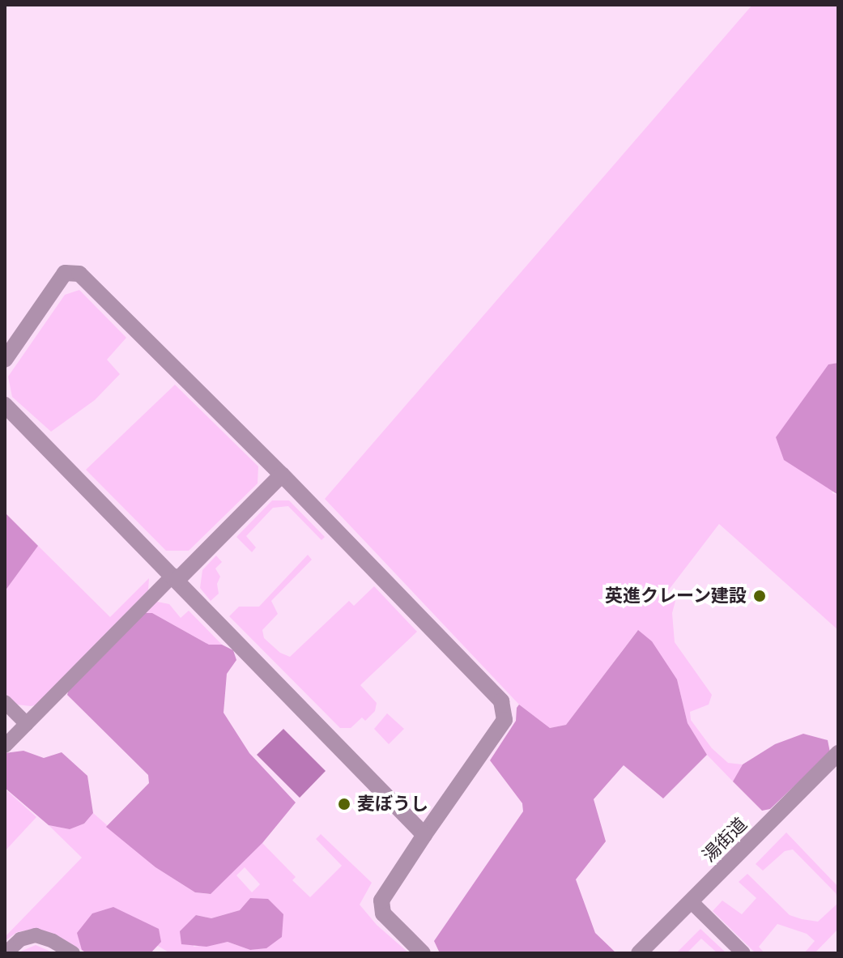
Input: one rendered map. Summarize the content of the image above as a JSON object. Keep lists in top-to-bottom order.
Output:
{
  "streets": {
    "street": ["湯街道"]
  },
  "places": ["英進クレーン建設", "麦ぼうし"]
}
